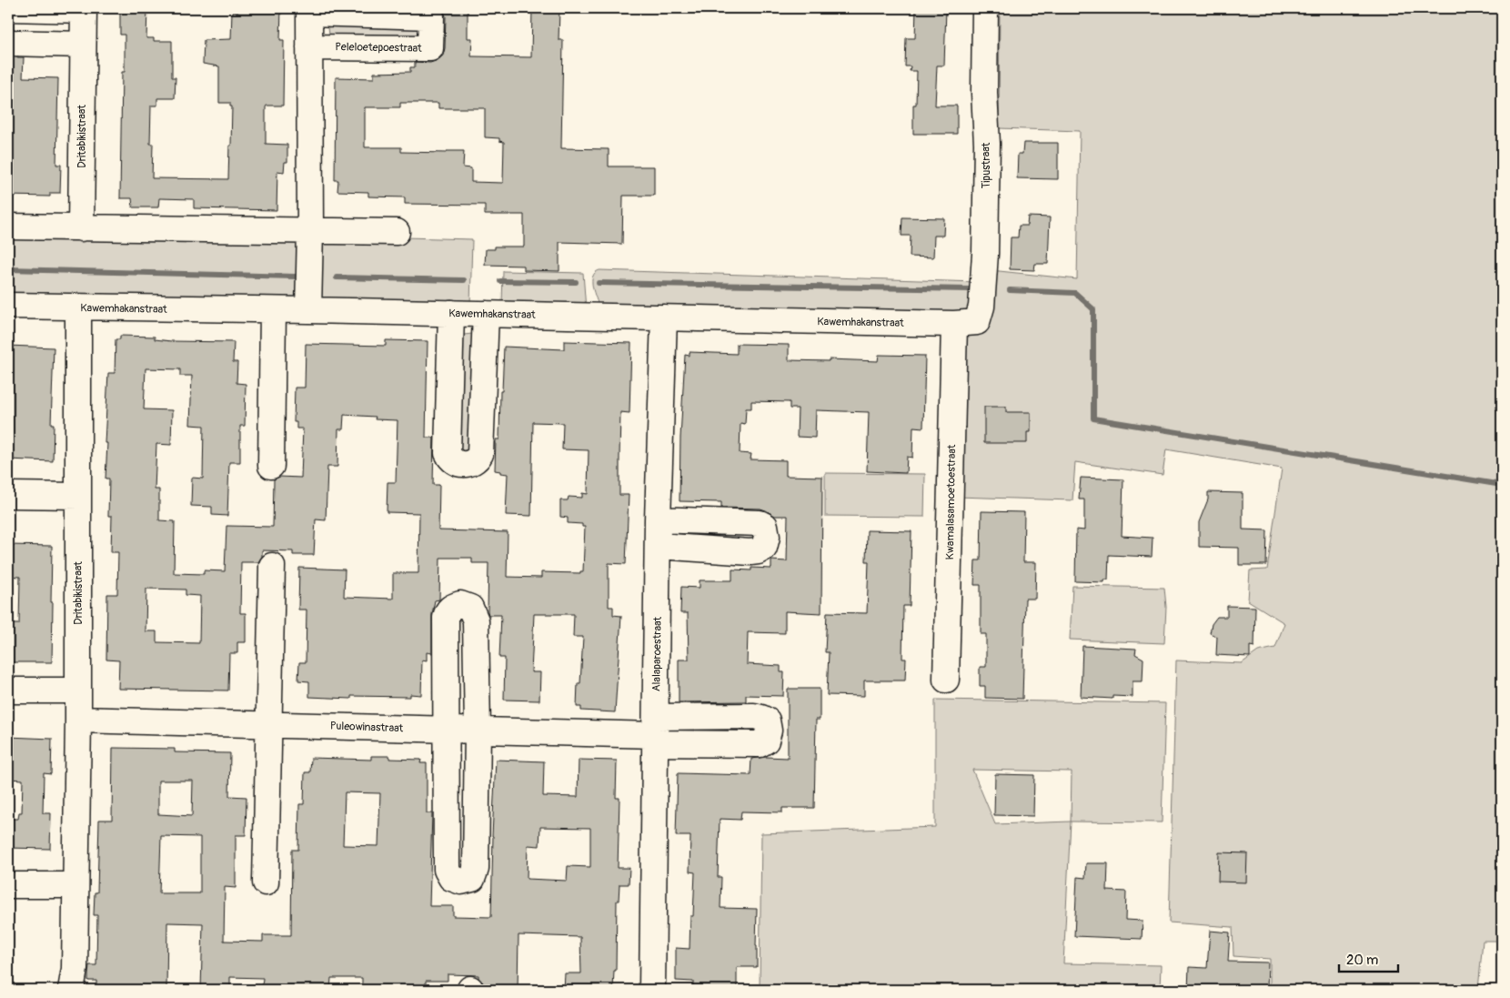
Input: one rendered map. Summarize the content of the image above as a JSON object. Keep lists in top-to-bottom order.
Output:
{
  "streets": {
    "street": [
      "Peleloetepoestraat",
      "Dritabikistraat",
      "Tipustraat",
      "Kawemhakanstraat",
      "Kwamalasamoetoestraat",
      "Alalaparoestraat",
      "Puleowinastraat"
    ]
  },
  "crossings": [
    ["Peleloetepoestraat", "Kawemhakanstraat"],
    ["Dritabikistraat", "Kawemhakanstraat"],
    ["Dritabikistraat", "Puleowinastraat"],
    ["Tipustraat", "Kawemhakanstraat"],
    ["Tipustraat", "Kwamalasamoetoestraat"],
    ["Kawemhakanstraat", "Kwamalasamoetoestraat"],
    ["Kawemhakanstraat", "Alalaparoestraat"],
    ["Alalaparoestraat", "Puleowinastraat"]
  ],
  "scale_bar": "20 m"
}
